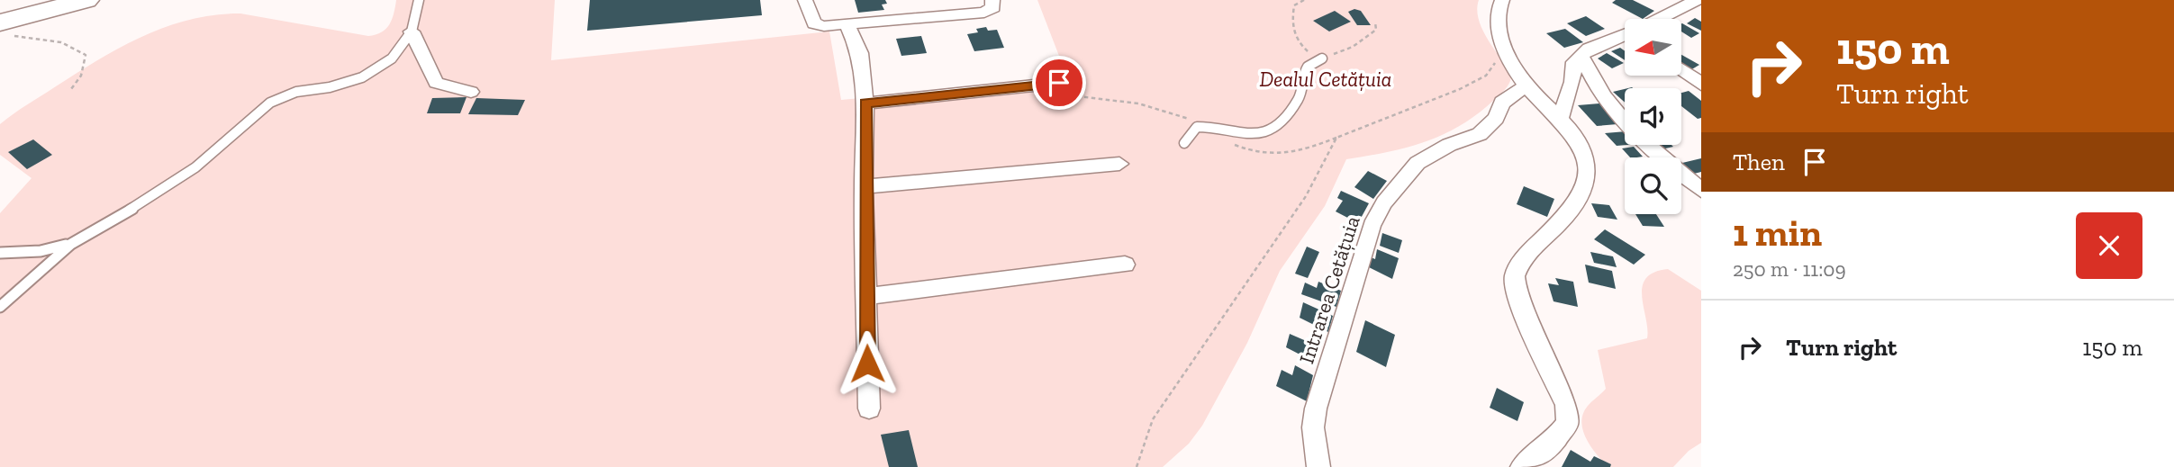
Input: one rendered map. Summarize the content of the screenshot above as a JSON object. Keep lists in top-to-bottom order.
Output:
{
  "streets": {
    "street": ["Intrarea Cetățuia"]
  },
  "parks": ["Dealul Cetățuia"],
  "north": "left",
  "page": {
    "turn": ["150 m", "Turn right"],
    "then": "Then",
    "heading": ["1 min", "250 m · 11:09"],
    "list": [
      {
        "name": "Turn right",
        "value": "150 m"
      }
    ]
  }
}
